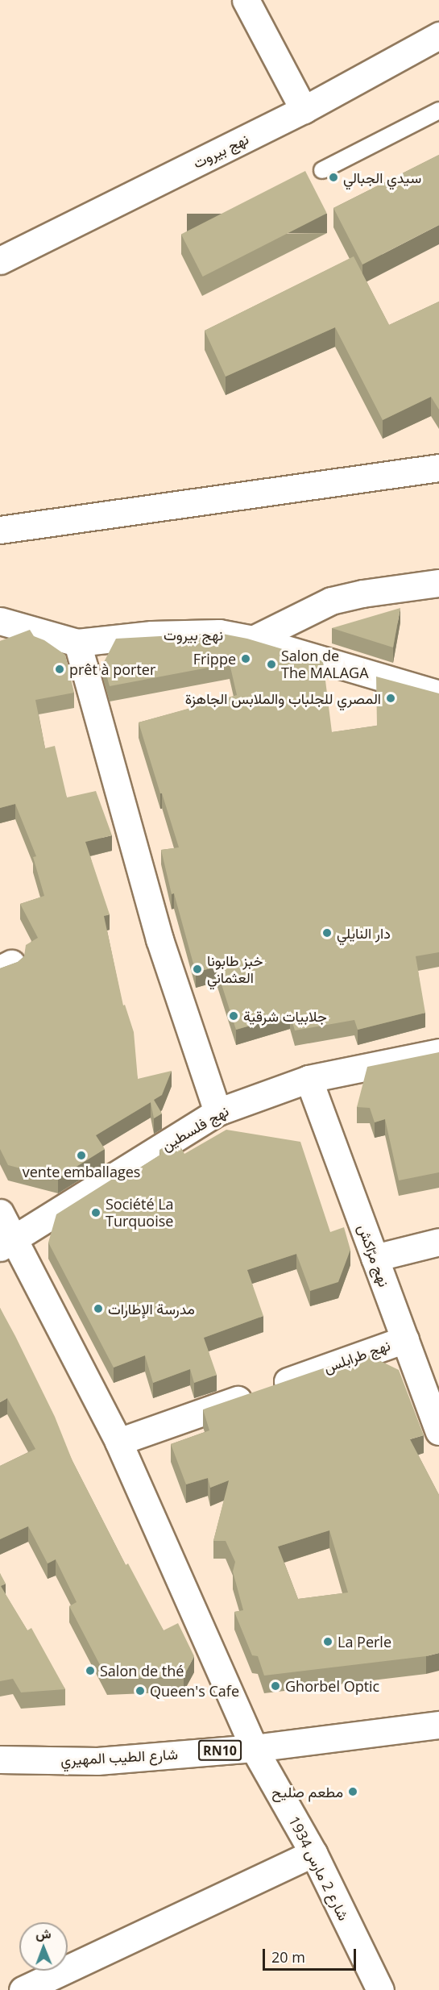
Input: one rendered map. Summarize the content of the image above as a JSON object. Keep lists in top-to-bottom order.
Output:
{
  "streets": {
    "street": [
      "نهج بيروت",
      "نهج فلسطين",
      "نهج مرّاكش",
      "نهج طرابلس",
      "RN10",
      "شارع الطيب المهيري",
      "شارع 2 مارس 1934"
    ]
  },
  "crossings": [
    ["نهج فلسطين", "نهج مرّاكش"],
    ["نهج فلسطين", "شارع 2 مارس 1934"],
    ["نهج مرّاكش", "نهج طرابلس"],
    ["نهج طرابلس", "شارع 2 مارس 1934"],
    ["شارع الطيب المهيري", "شارع 2 مارس 1934"]
  ],
  "places": [
    "سيدي الجبالي",
    "Frippe",
    "Salon de The MALAGA",
    "prêt à porter",
    "المصري للجلباب والملابس الجاهزة",
    "دار النايلي",
    "خبز طابونا العثماني",
    "جلابيات شرقية",
    "vente emballages",
    "Société La Turquoise",
    "مدرسة الإطارات",
    "La Perle",
    "Salon de thé",
    "Ghorbel Optic",
    "Queen's Cafe",
    "مطعم صليح"
  ],
  "scale_bar": "20 m",
  "north": "top"
}
